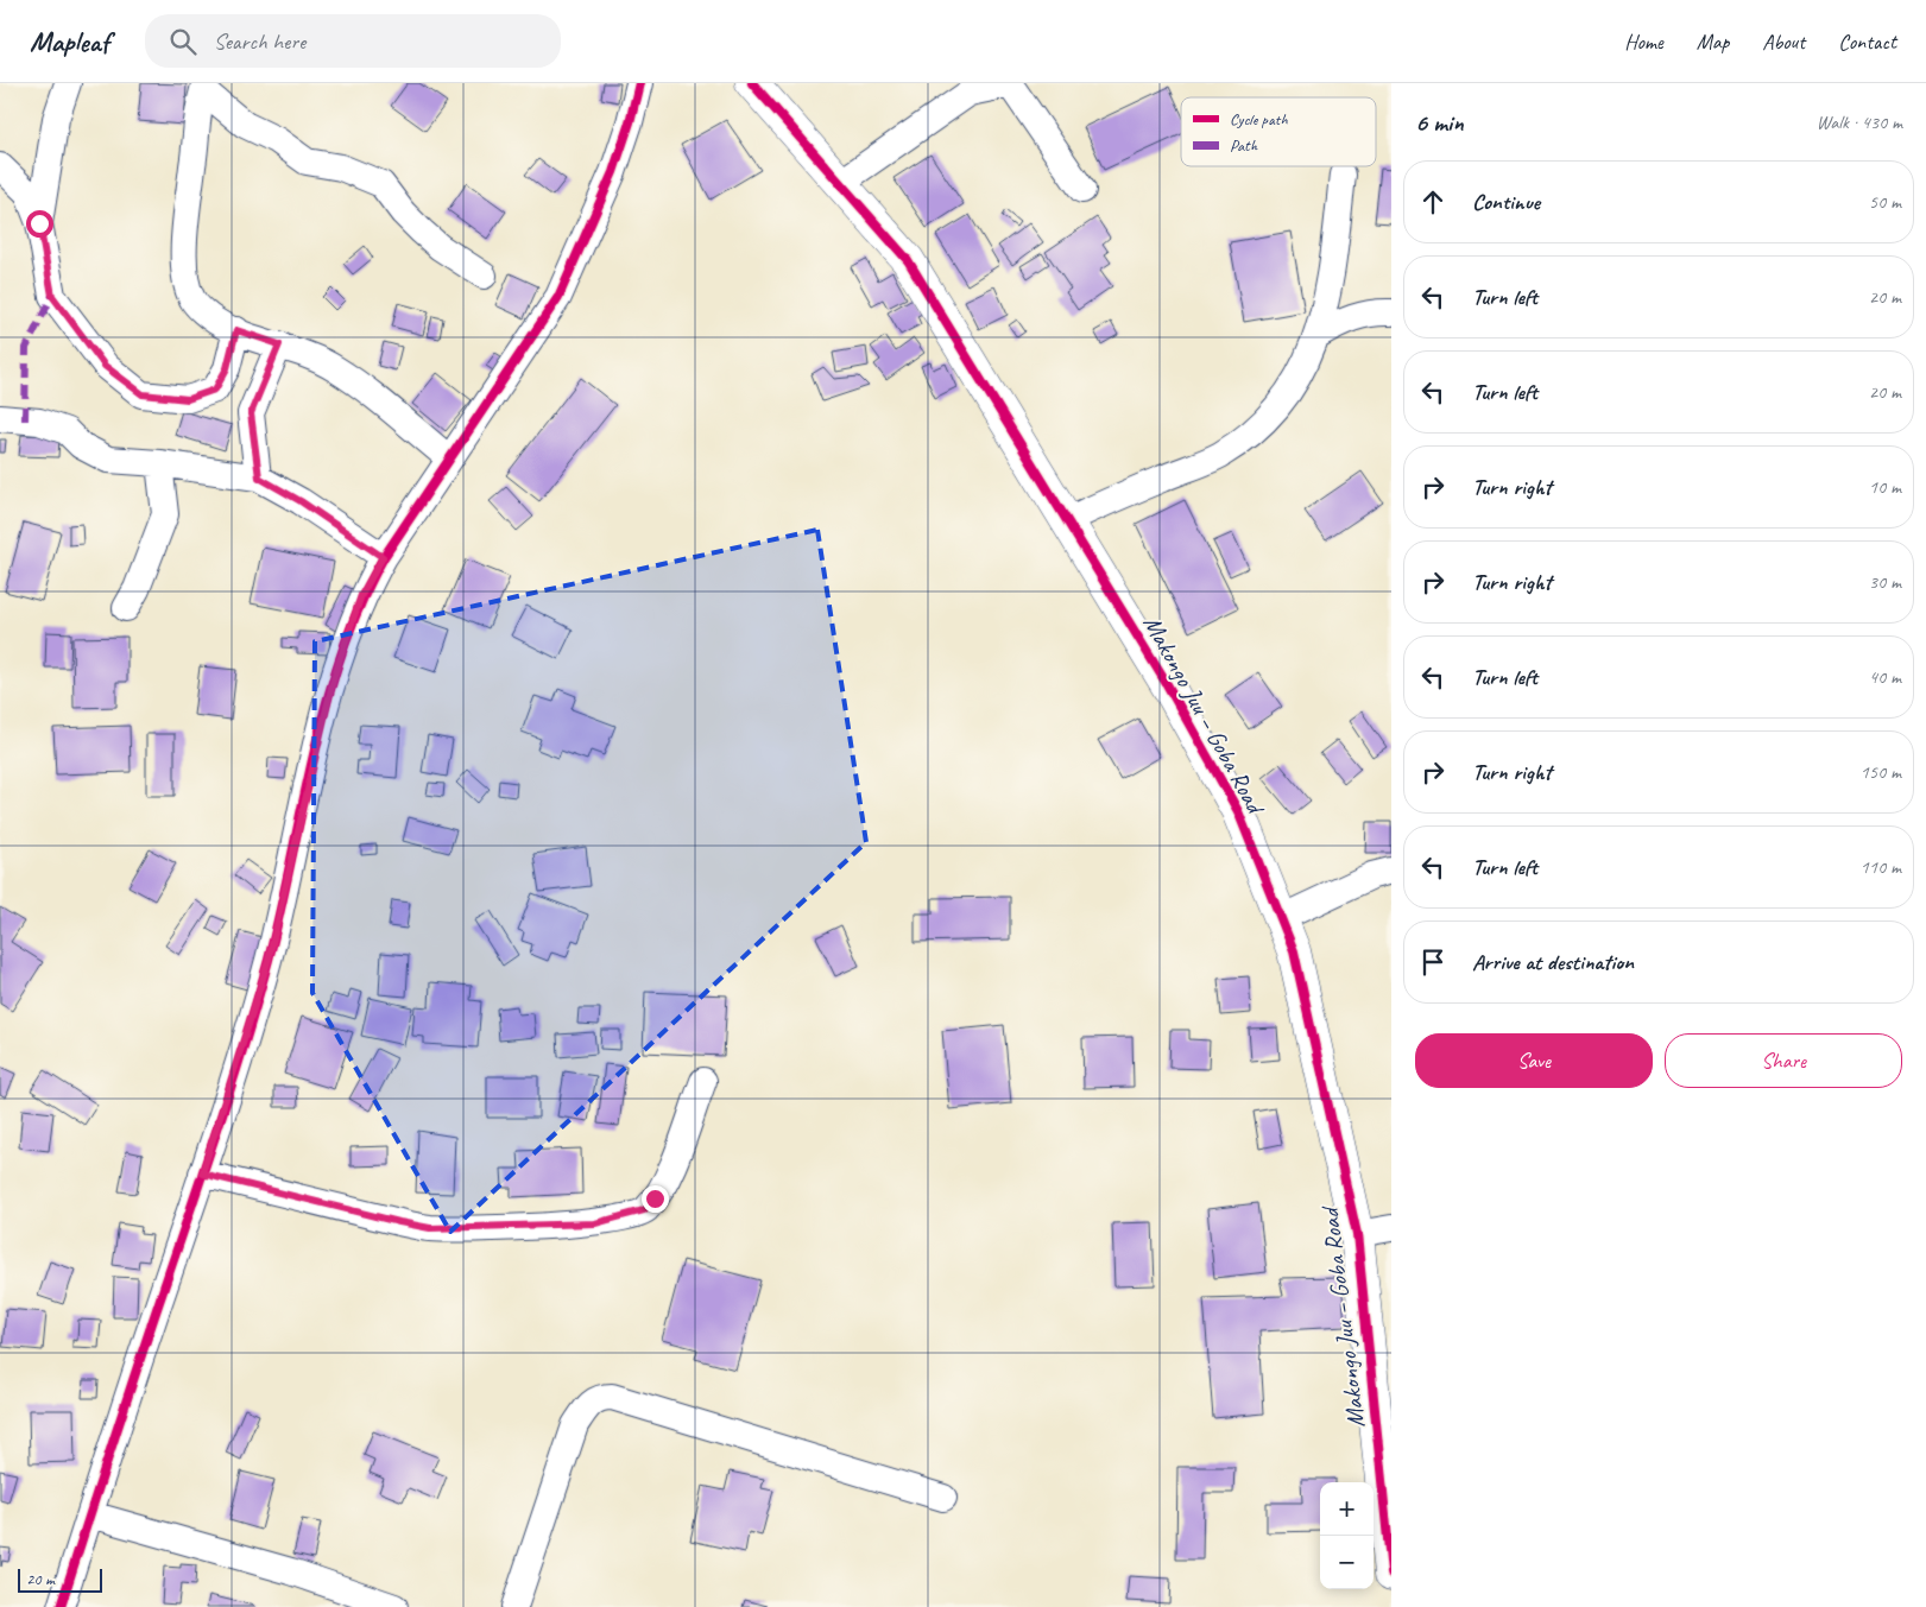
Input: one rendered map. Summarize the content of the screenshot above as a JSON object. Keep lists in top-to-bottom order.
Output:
{
  "streets": {
    "street": ["Makongo Juu – Goba Road"]
  },
  "legend": ["Cycle path", "Path"],
  "scale_bar": "20 m",
  "page": {
    "header": "Mapleaf",
    "search": "Search here",
    "nav": [
      "Home",
      "Map",
      "About",
      "Contact"
    ],
    "heading": ["6 min", "Walk · 430 m"],
    "list": [
      ["Continue", "50 m"],
      ["Turn left", "20 m"],
      ["Turn left", "20 m"],
      ["Turn right", "10 m"],
      ["Turn right", "30 m"],
      ["Turn left", "40 m"],
      ["Turn right", "150 m"],
      ["Turn left", "110 m"],
      "Arrive at destination"
    ],
    "buttons": ["Save", "Share"],
    "map_buttons": ["+", "−"],
    "scale": "20 m"
  }
}
